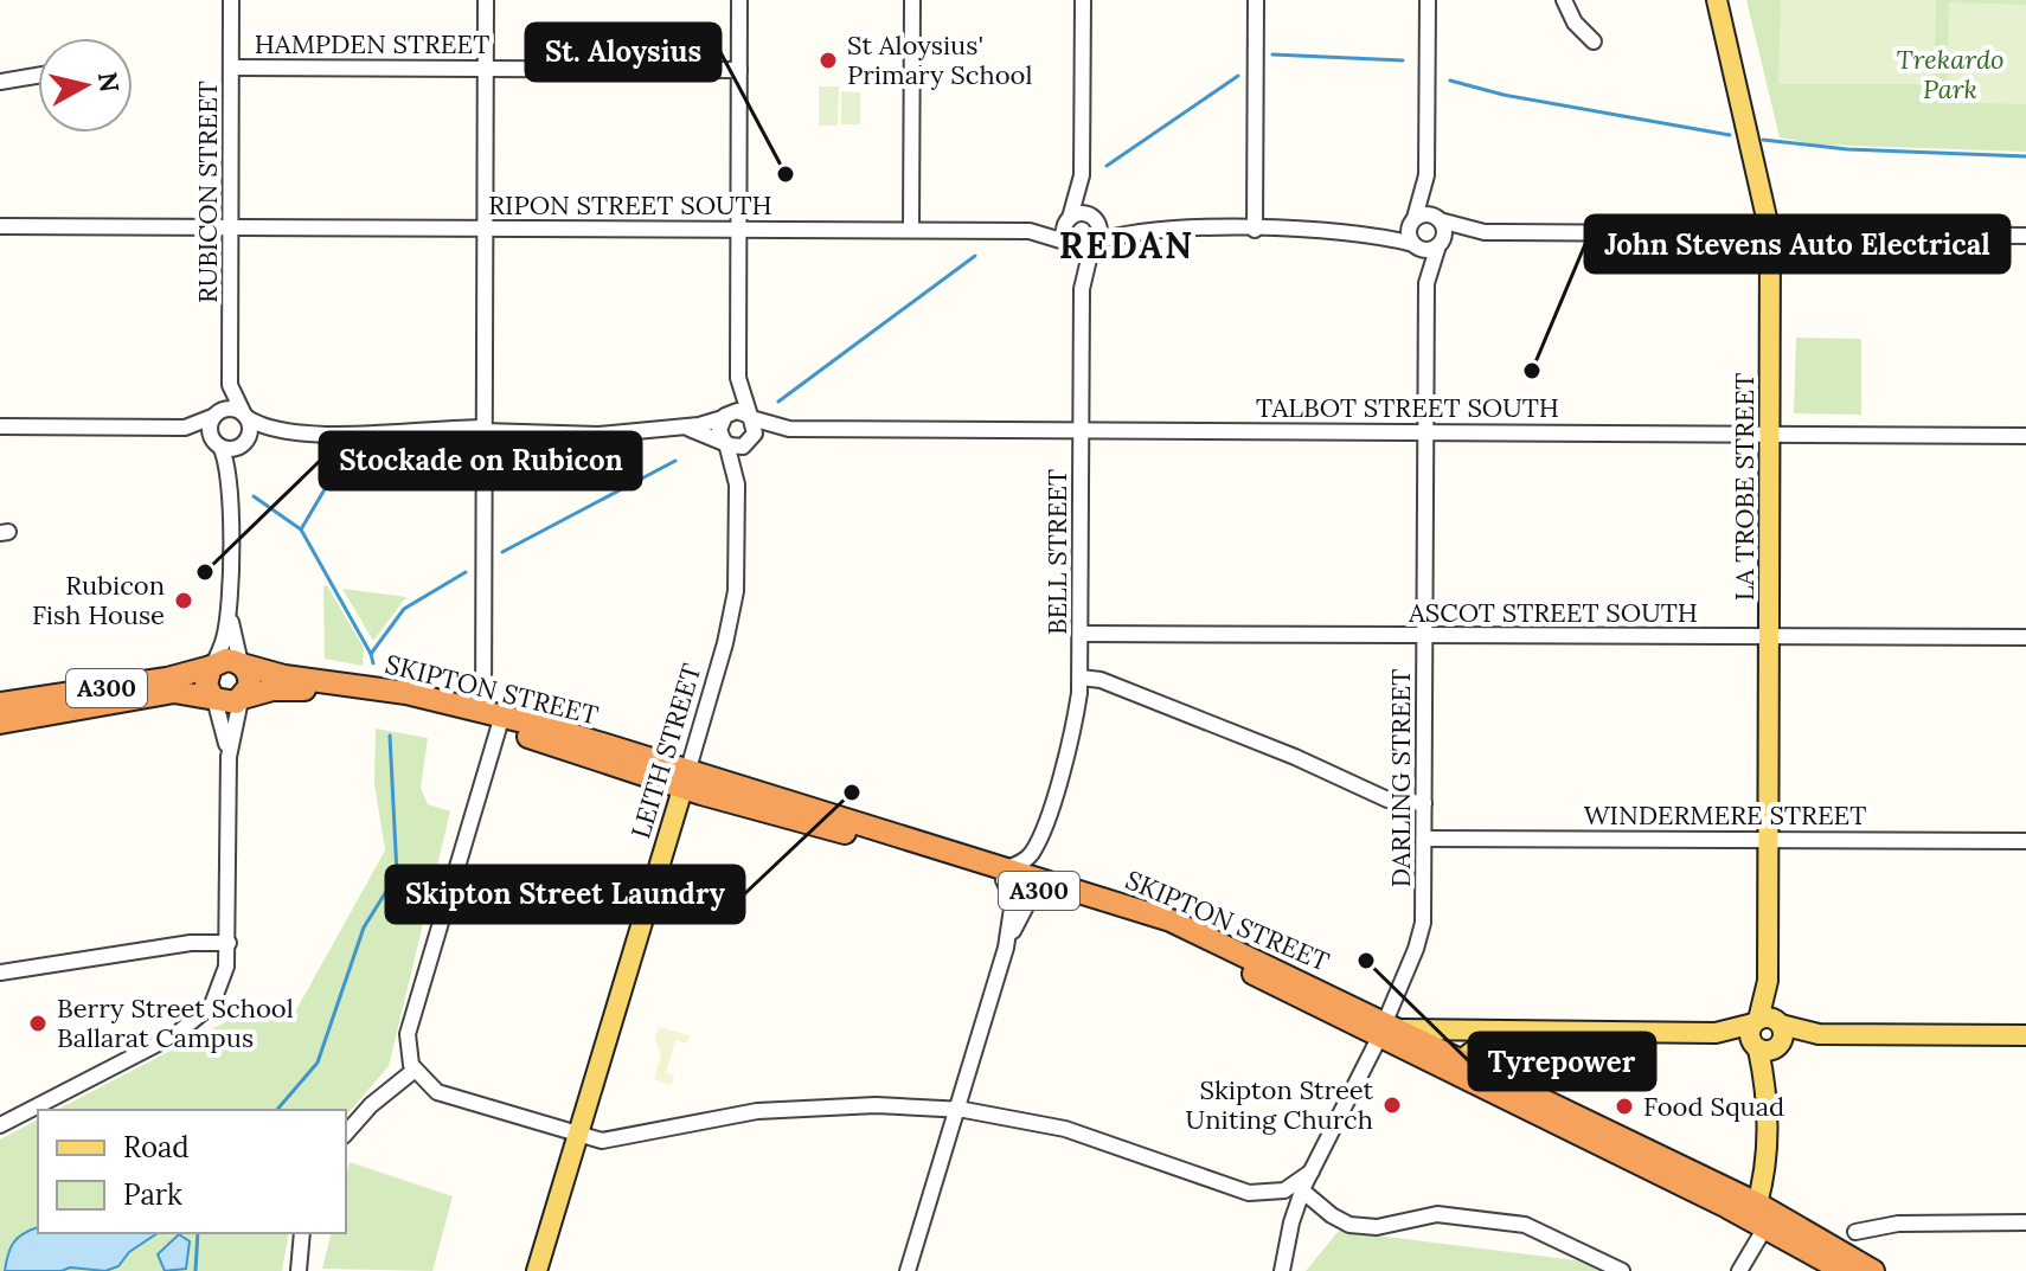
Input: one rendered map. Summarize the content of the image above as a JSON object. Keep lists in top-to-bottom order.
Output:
{
  "streets": {
    "highway": ["A300", "SKIPTON STREET"],
    "main road": ["LA TROBE STREET", "LEITH STREET"],
    "street": [
      "HAMPDEN STREET",
      "RUBICON STREET",
      "RIPON STREET SOUTH",
      "TALBOT STREET SOUTH",
      "BELL STREET",
      "ASCOT STREET SOUTH",
      "DARLING STREET",
      "WINDERMERE STREET"
    ]
  },
  "crossings": [
    ["HAMPDEN STREET", "RUBICON STREET"],
    ["RUBICON STREET", "RIPON STREET SOUTH"],
    ["RIPON STREET SOUTH", "BELL STREET"],
    ["TALBOT STREET SOUTH", "LA TROBE STREET"],
    ["TALBOT STREET SOUTH", "BELL STREET"],
    ["TALBOT STREET SOUTH", "LEITH STREET"],
    ["TALBOT STREET SOUTH", "DARLING STREET"],
    ["LA TROBE STREET", "ASCOT STREET SOUTH"],
    ["LA TROBE STREET", "WINDERMERE STREET"],
    ["BELL STREET", "ASCOT STREET SOUTH"],
    ["BELL STREET", "SKIPTON STREET"],
    ["ASCOT STREET SOUTH", "DARLING STREET"],
    ["A300", "SKIPTON STREET"],
    ["SKIPTON STREET", "LEITH STREET"],
    ["SKIPTON STREET", "DARLING STREET"],
    ["DARLING STREET", "WINDERMERE STREET"]
  ],
  "districts": ["REDAN"],
  "parks": ["Trekardo Park"],
  "places": [
    "St Aloysius' Primary School",
    "St. Aloysius",
    "John Stevens Auto Electrical",
    "Stockade on Rubicon",
    "Rubicon Fish House",
    "Skipton Street Laundry",
    "Tyrepower",
    "Berry Street School Ballarat Campus",
    "Skipton Street Uniting Church",
    "Food Squad"
  ],
  "legend": ["Road", "Park"],
  "north": "right"
}
